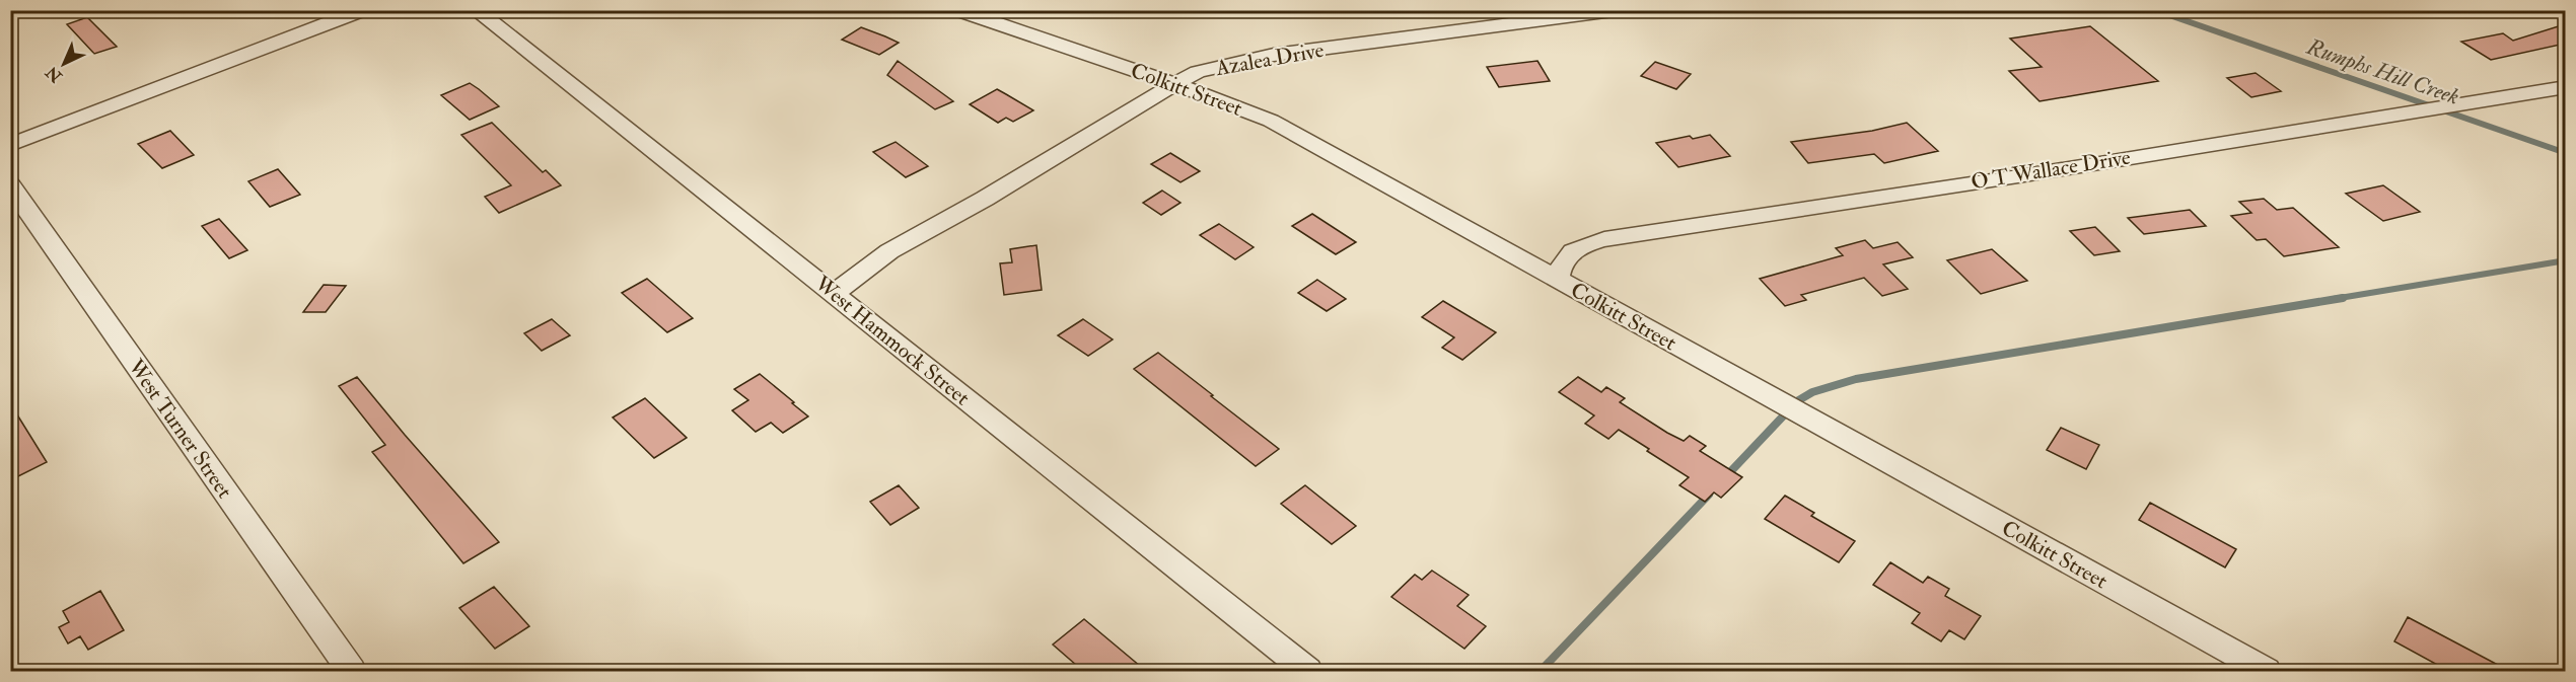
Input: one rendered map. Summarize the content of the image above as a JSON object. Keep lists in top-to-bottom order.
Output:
{
  "streets": {
    "street": [
      "Azalea Drive",
      "Colkitt Street",
      "O T Wallace Drive",
      "West Hammock Street",
      "West Turner Street"
    ]
  },
  "crossings": [
    ["Azalea Drive", "Colkitt Street"],
    ["Azalea Drive", "West Hammock Street"],
    ["Colkitt Street", "O T Wallace Drive"]
  ],
  "water": ["Rumphs Hill Creek"],
  "north": "bottom left"
}
